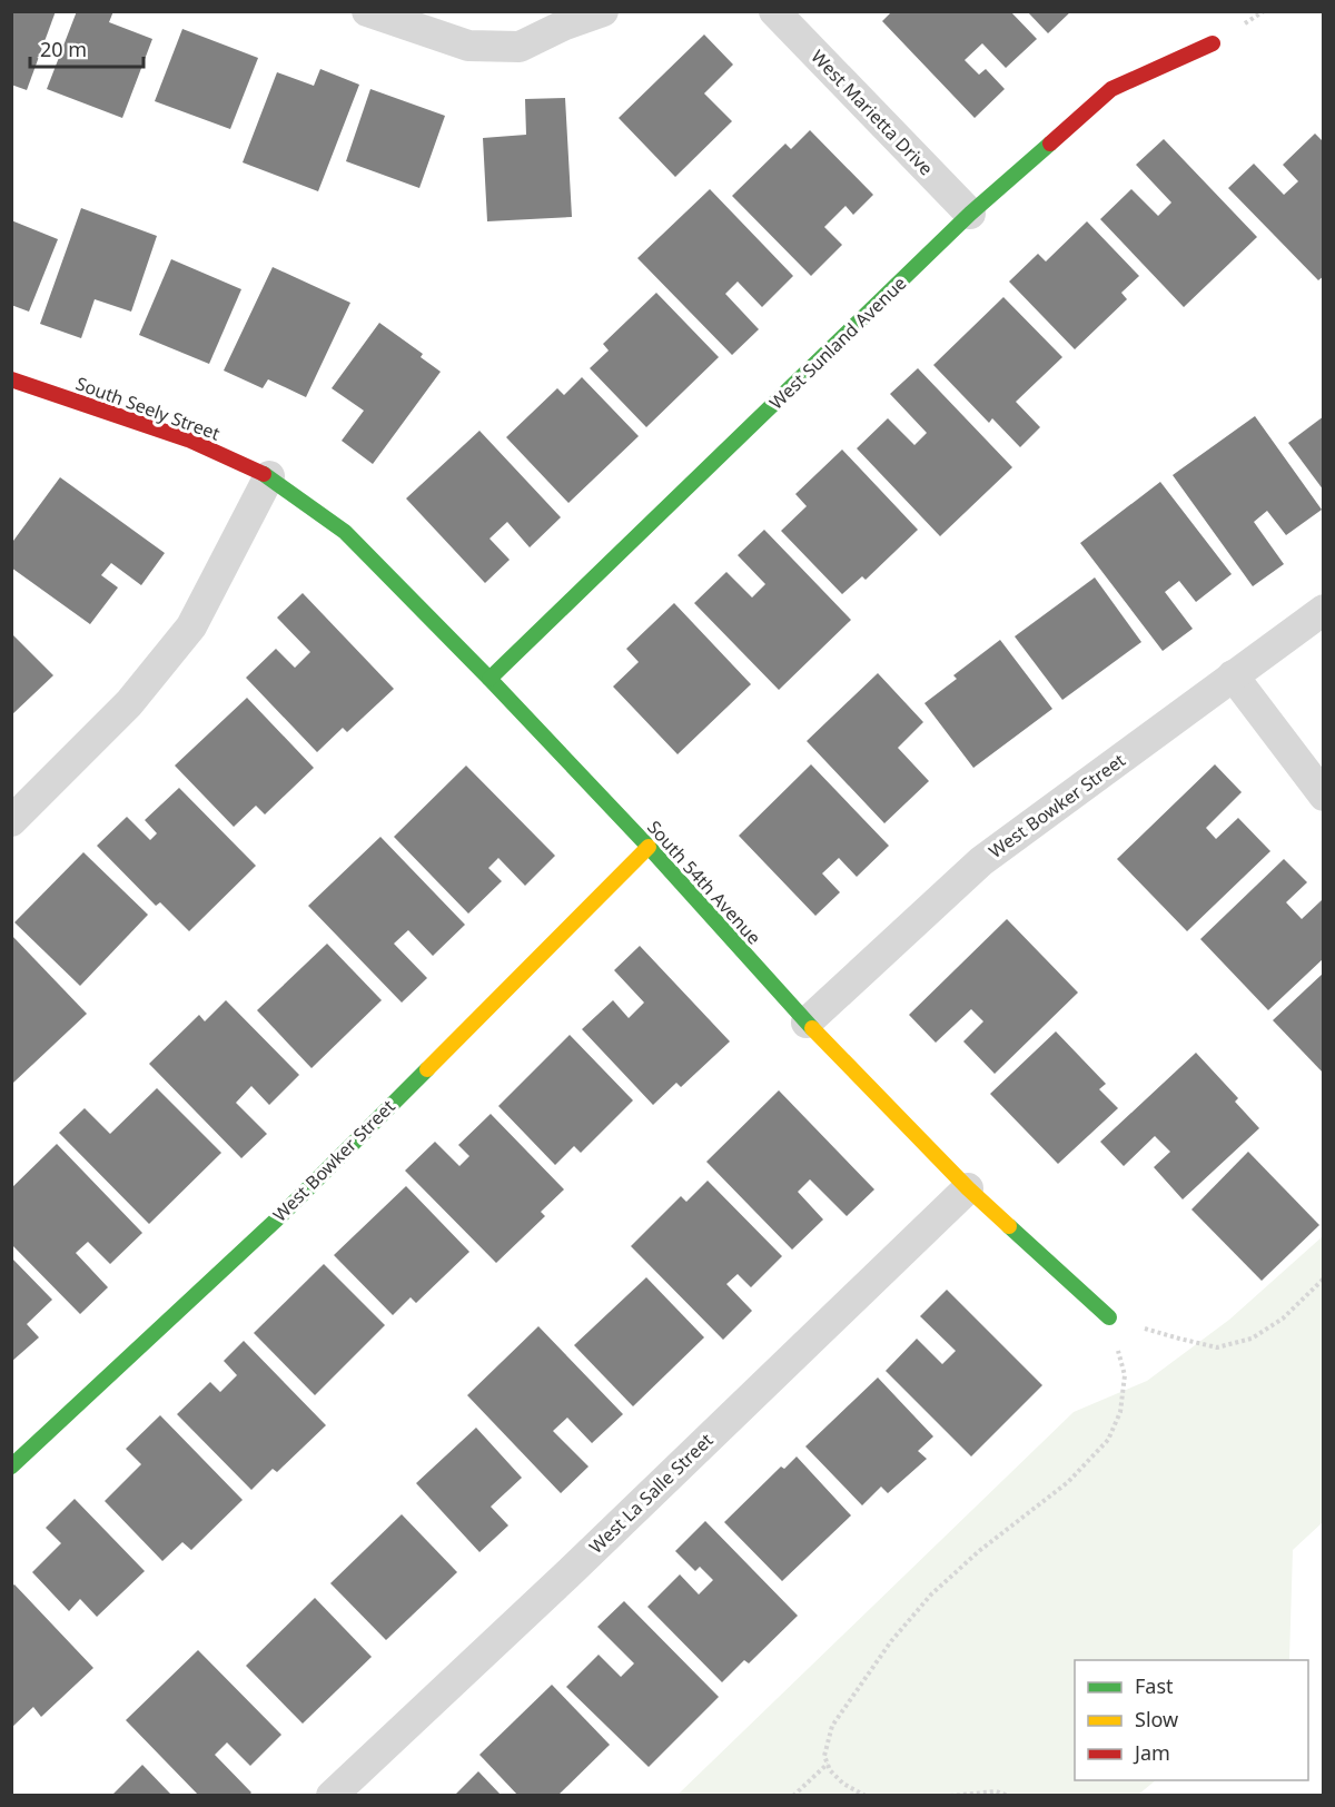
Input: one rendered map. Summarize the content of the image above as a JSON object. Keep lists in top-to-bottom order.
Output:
{
  "streets": {
    "street": [
      "West Marietta Drive",
      "West Sunland Avenue",
      "South Seely Street",
      "West Bowker Street",
      "South 54th Avenue",
      "West La Salle Street"
    ]
  },
  "crossings": [
    ["West Marietta Drive", "West Sunland Avenue"],
    ["West Sunland Avenue", "South 54th Avenue"],
    ["South Seely Street", "South 54th Avenue"],
    ["West Bowker Street", "South 54th Avenue"],
    ["South 54th Avenue", "West La Salle Street"]
  ],
  "legend": ["Fast", "Slow", "Jam"],
  "scale_bar": "20 m"
}
